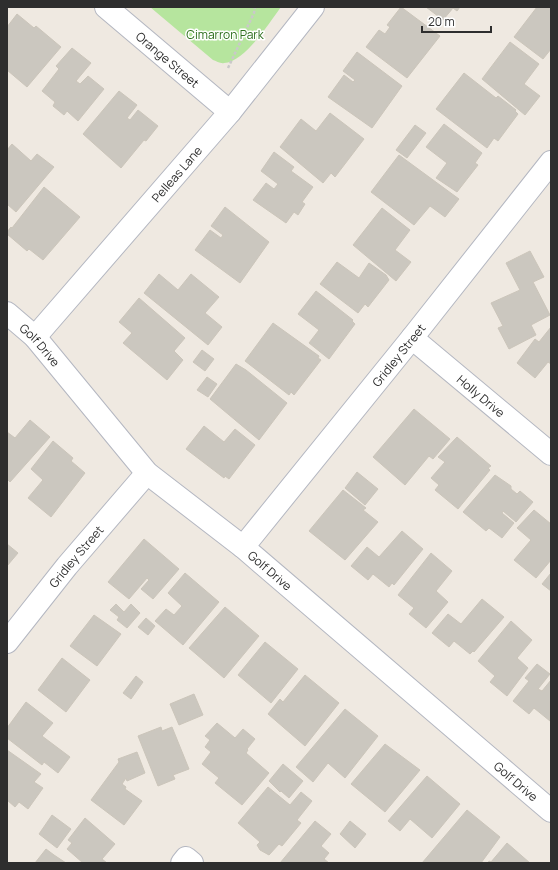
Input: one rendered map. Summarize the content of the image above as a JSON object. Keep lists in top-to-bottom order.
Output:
{
  "streets": {
    "street": [
      "Orange Street",
      "Pelleas Lane",
      "Golf Drive",
      "Gridley Street",
      "Holly Drive"
    ]
  },
  "crossings": [
    ["Orange Street", "Pelleas Lane"],
    ["Pelleas Lane", "Golf Drive"],
    ["Golf Drive", "Gridley Street"],
    ["Gridley Street", "Holly Drive"]
  ],
  "parks": ["Cimarron Park"],
  "scale_bar": "20 m"
}
